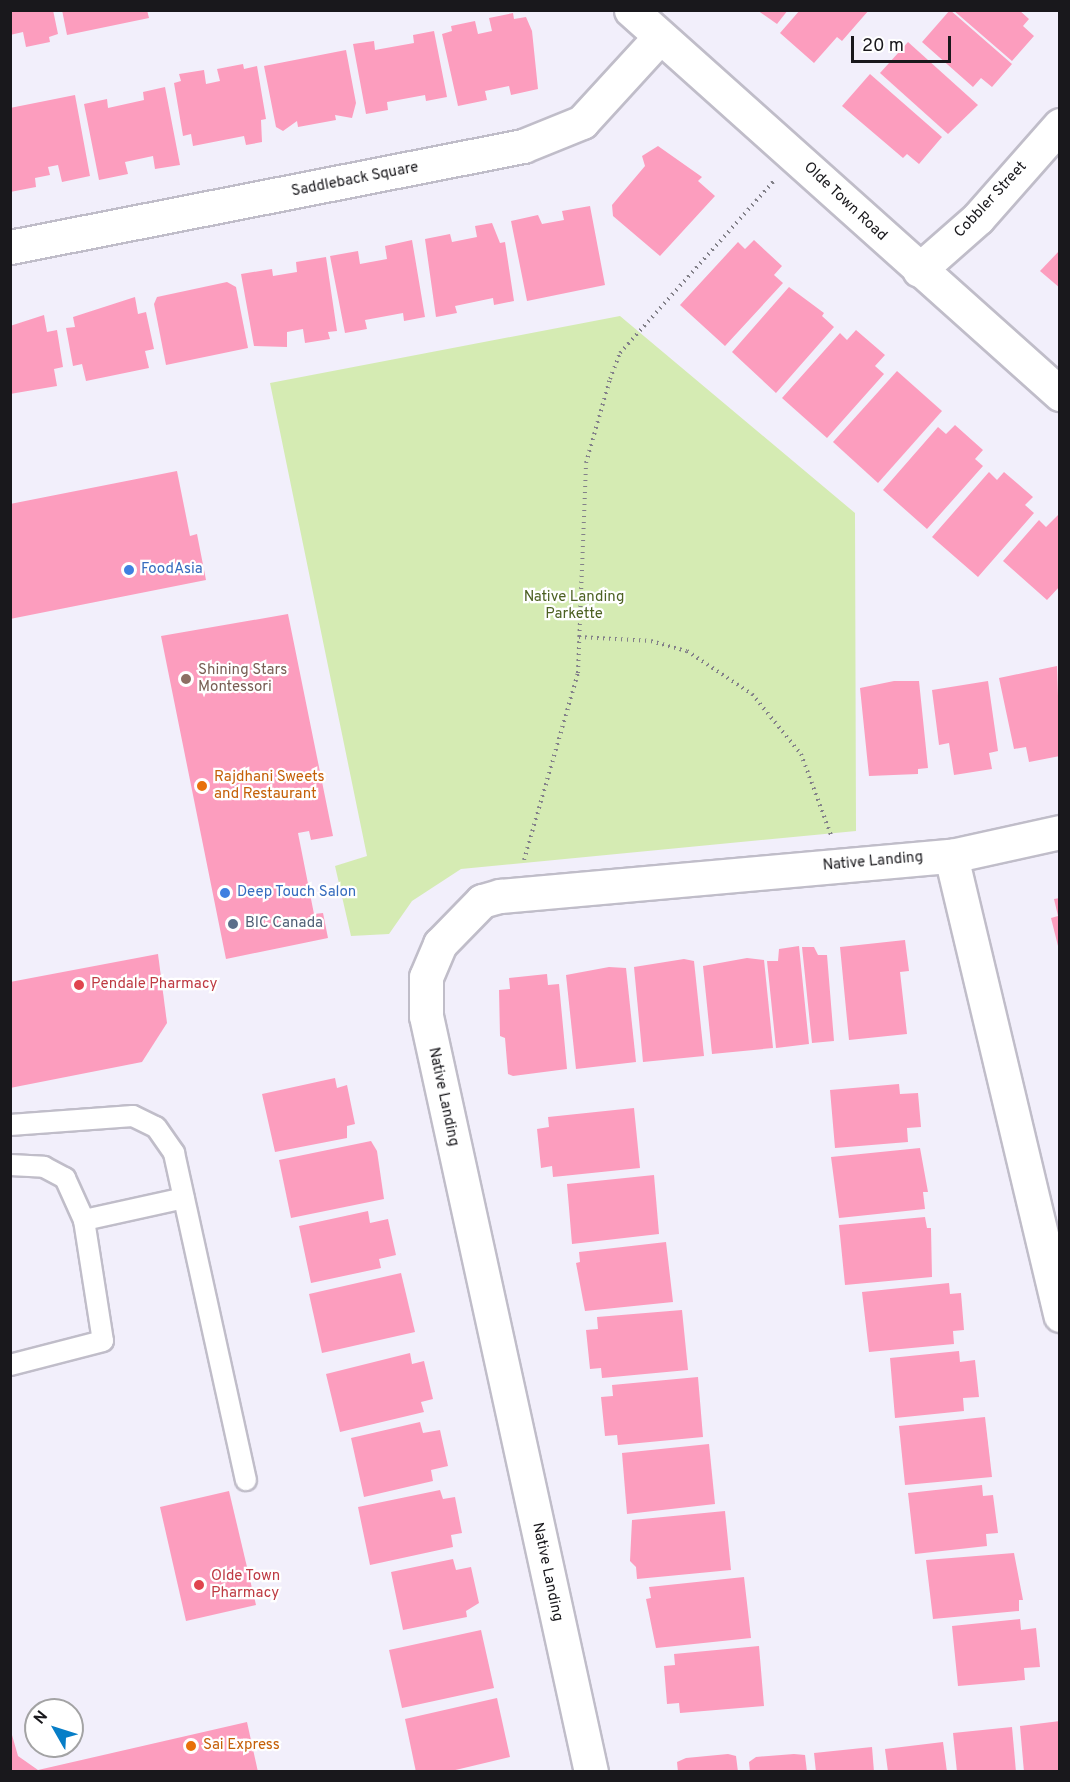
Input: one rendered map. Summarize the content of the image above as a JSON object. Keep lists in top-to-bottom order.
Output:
{
  "streets": {
    "street": [
      "Saddleback Square",
      "Cobbler Street",
      "Olde Town Road",
      "Native Landing"
    ]
  },
  "crossings": [
    ["Saddleback Square", "Olde Town Road"],
    ["Cobbler Street", "Olde Town Road"]
  ],
  "parks": ["Native Landing Parkette"],
  "places": [
    "FoodAsia",
    "Shining Stars Montessori",
    "Rajdhani Sweets and Restaurant",
    "Deep Touch Salon",
    "BIC Canada",
    "Pendale Pharmacy",
    "Olde Town Pharmacy",
    "Sai Express"
  ],
  "scale_bar": "20 m",
  "north": "top left"
}
